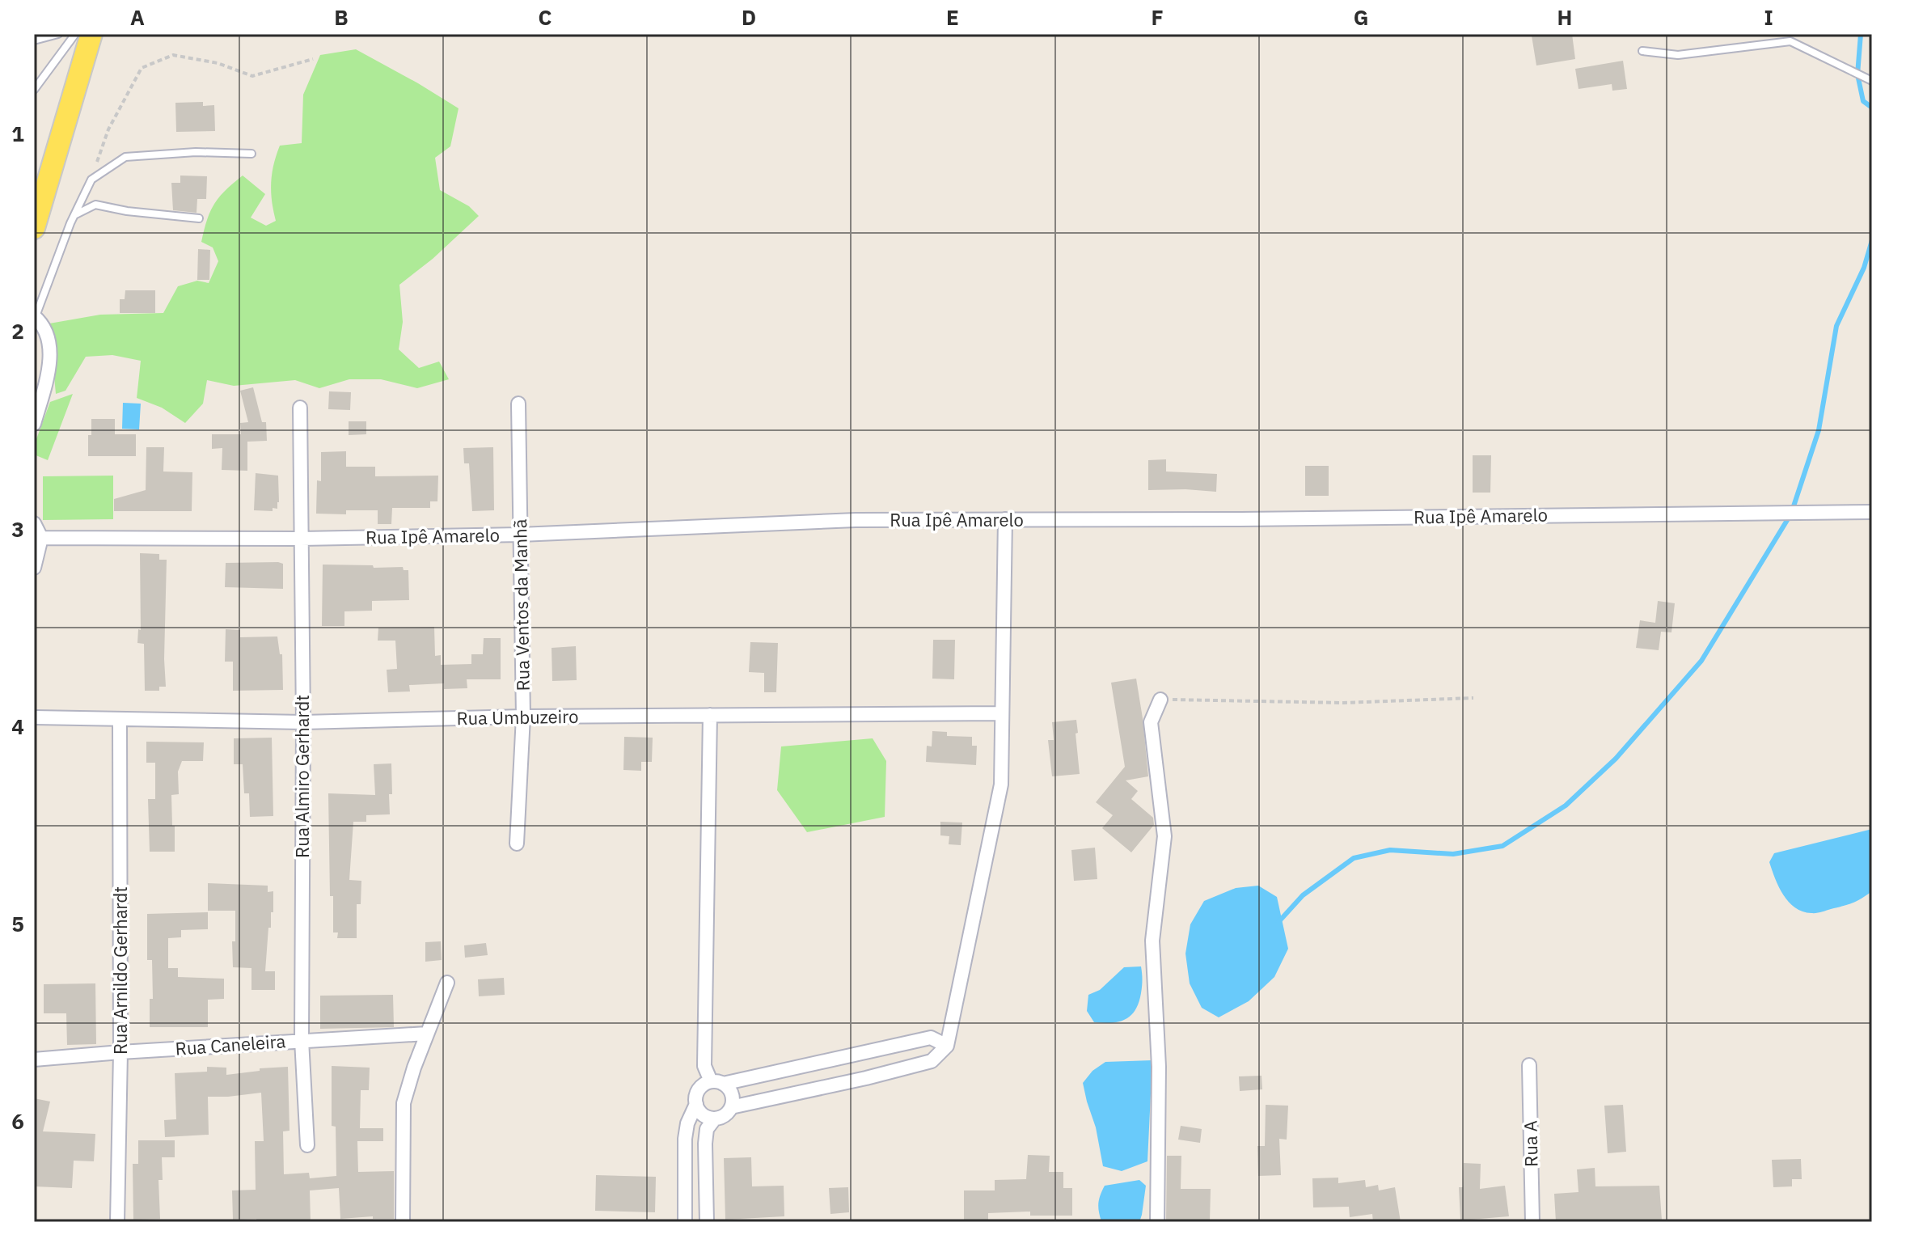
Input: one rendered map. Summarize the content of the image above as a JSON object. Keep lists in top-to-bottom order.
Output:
{
  "streets": {
    "street": [
      "Rua Ipê Amarelo",
      "Rua Ventos da Manhã",
      "Rua Umbuzeiro",
      "Rua Almiro Gerhardt",
      "Rua Arnildo Gerhardt",
      "Rua Caneleira",
      "Rua A"
    ]
  },
  "crossings": [
    ["Rua Ipê Amarelo", "Rua Ventos da Manhã"],
    ["Rua Ipê Amarelo", "Rua Almiro Gerhardt"],
    ["Rua Ventos da Manhã", "Rua Umbuzeiro"],
    ["Rua Umbuzeiro", "Rua Almiro Gerhardt"],
    ["Rua Umbuzeiro", "Rua Arnildo Gerhardt"],
    ["Rua Almiro Gerhardt", "Rua Caneleira"],
    ["Rua Arnildo Gerhardt", "Rua Caneleira"]
  ],
  "grid": {
    "columns": [
      "A",
      "B",
      "C",
      "D",
      "E",
      "F",
      "G",
      "H",
      "I"
    ],
    "rows": [
      "1",
      "2",
      "3",
      "4",
      "5",
      "6"
    ]
  }
}
